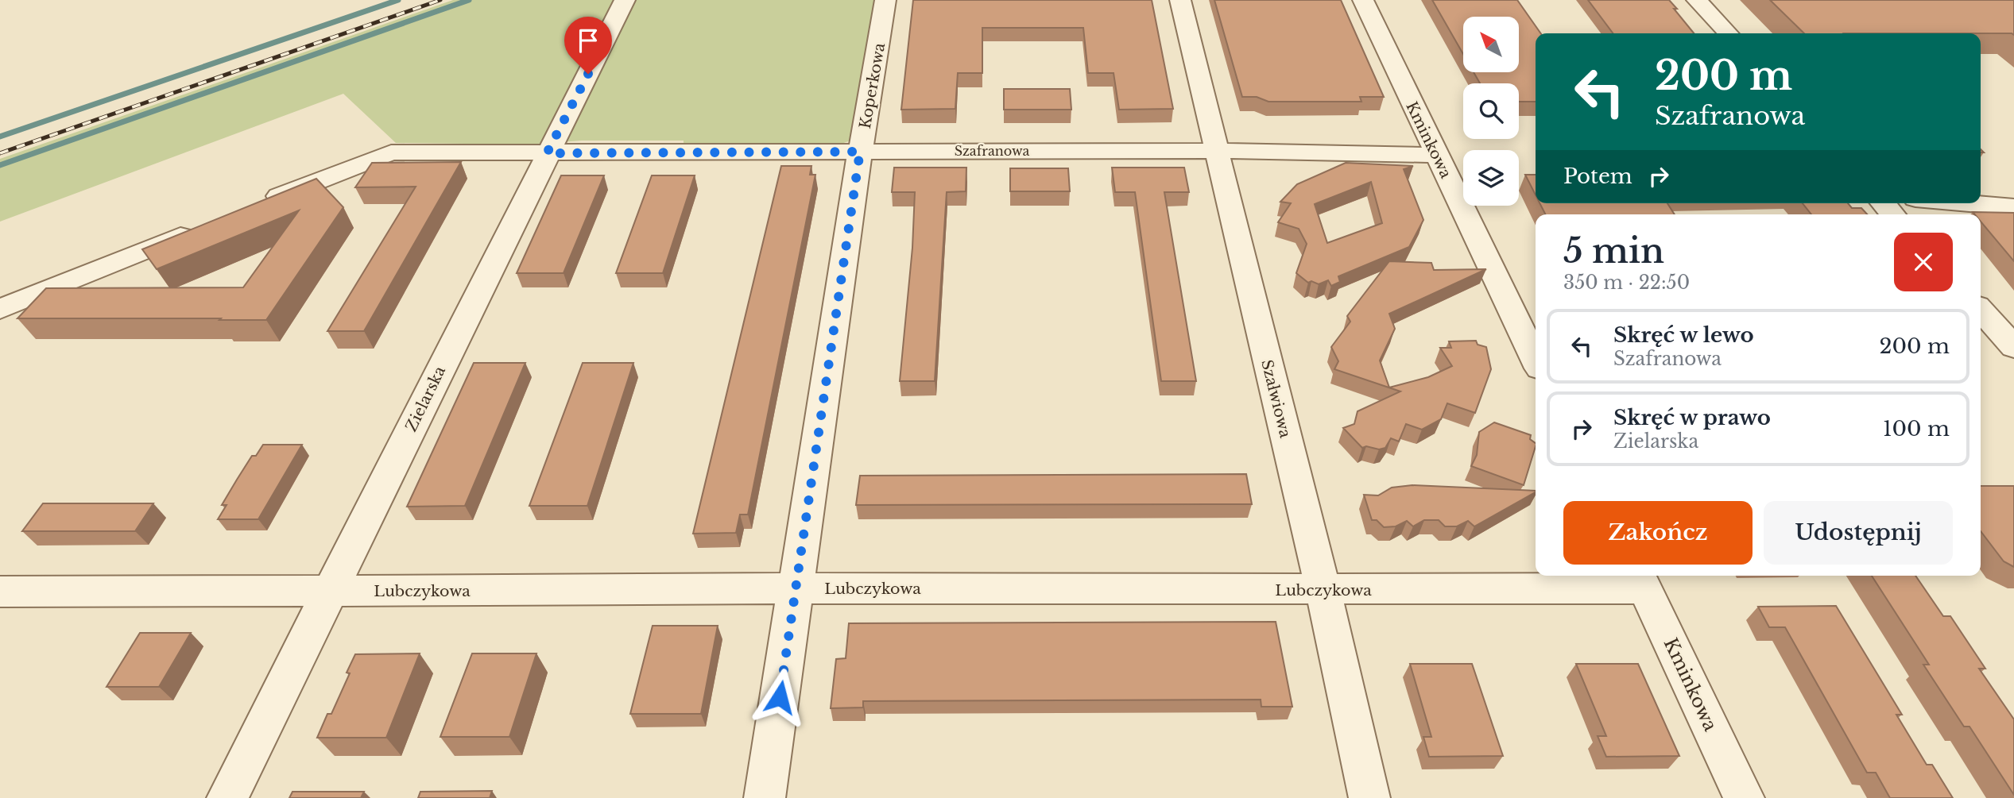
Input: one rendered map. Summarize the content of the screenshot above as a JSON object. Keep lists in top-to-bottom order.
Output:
{
  "streets": {
    "street": [
      "Koperkowa",
      "Kminkowa",
      "Szafranowa",
      "Zielarska",
      "Szałwiowa",
      "Lubczykowa"
    ]
  },
  "crossings": [
    ["Koperkowa", "Szafranowa"],
    ["Koperkowa", "Lubczykowa"],
    ["Kminkowa", "Szafranowa"],
    ["Kminkowa", "Lubczykowa"],
    ["Szafranowa", "Zielarska"],
    ["Szafranowa", "Szałwiowa"],
    ["Zielarska", "Lubczykowa"],
    ["Szałwiowa", "Lubczykowa"]
  ],
  "north": "top left",
  "page": {
    "turn": ["200 m", "Szafranowa"],
    "then": "Potem",
    "heading": ["5 min", "350 m · 22:50"],
    "list": [
      {
        "name": "Skręć w lewo",
        "note": "Szafranowa",
        "value": "200 m"
      },
      {
        "name": "Skręć w prawo",
        "note": "Zielarska",
        "value": "100 m"
      }
    ],
    "buttons": ["Zakończ", "Udostępnij"]
  }
}
